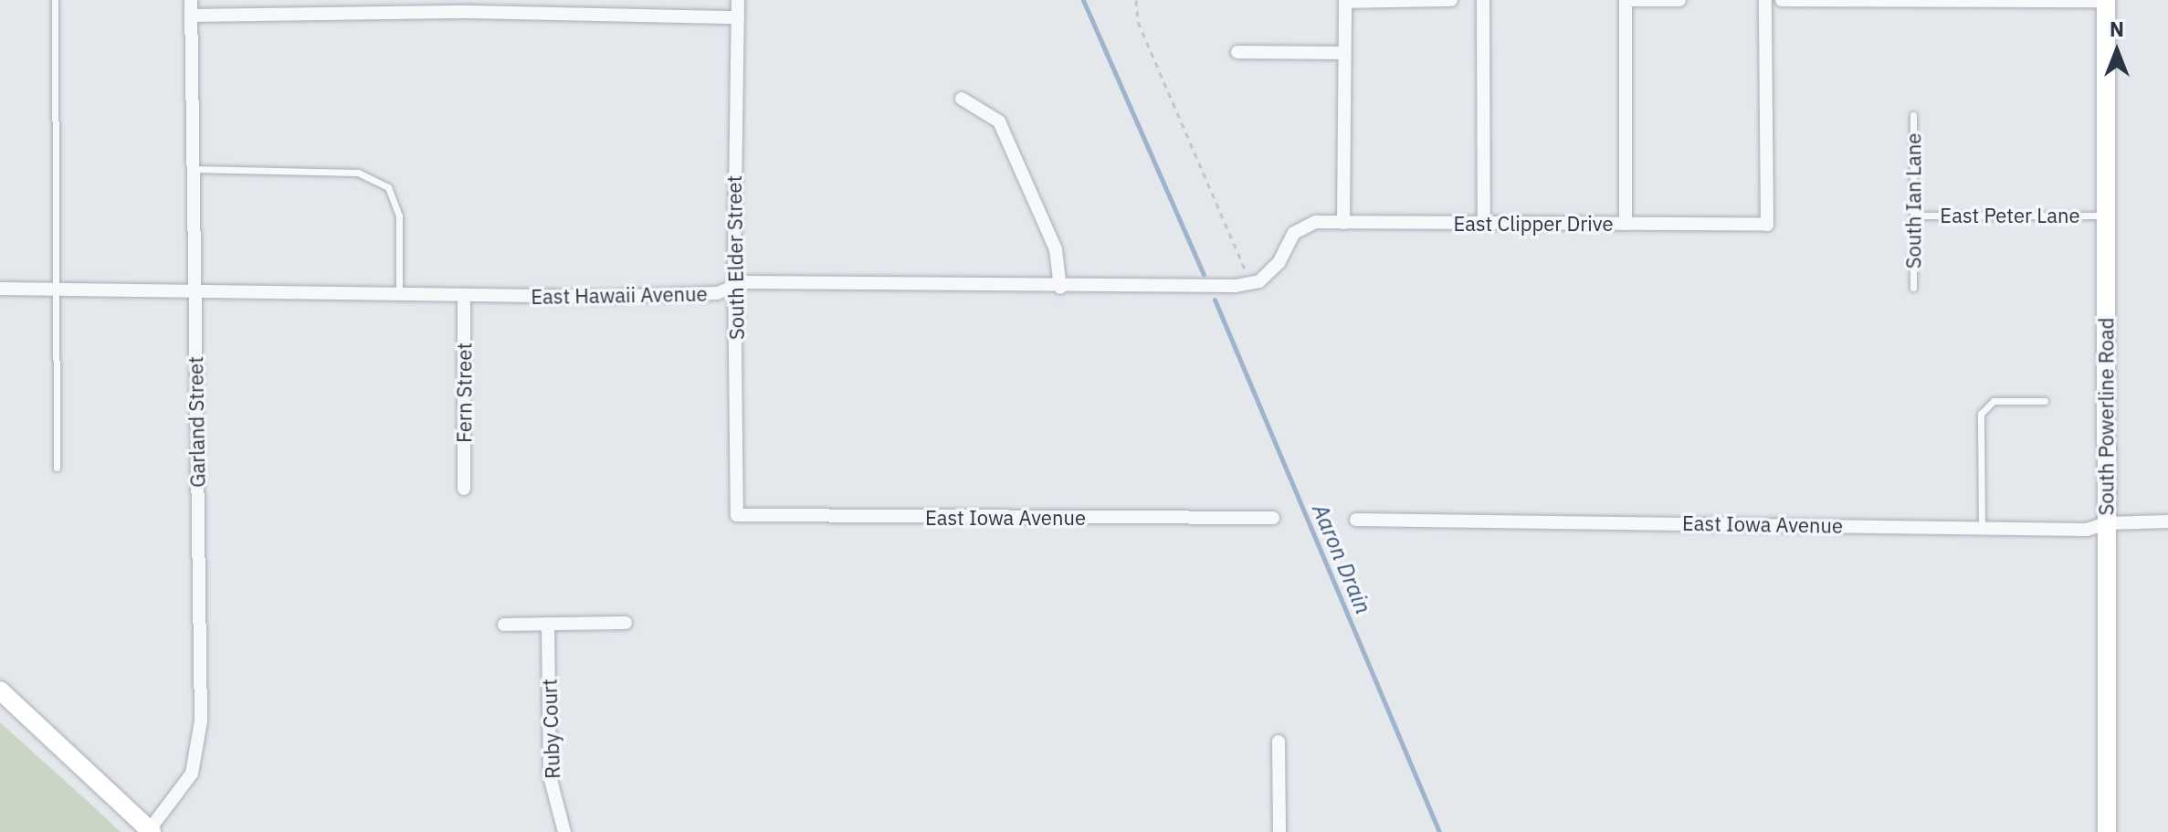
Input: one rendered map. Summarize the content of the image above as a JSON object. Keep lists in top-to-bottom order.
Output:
{
  "streets": {
    "street": [
      "East Clipper Drive",
      "South Elder Street",
      "East Hawaii Avenue",
      "Fern Street",
      "South Powerline Road",
      "Garland Street",
      "East Iowa Avenue",
      "Ruby Court"
    ],
    "lane": ["South Ian Lane", "East Peter Lane"]
  },
  "crossings": [
    ["South Ian Lane", "East Peter Lane"],
    ["East Peter Lane", "South Powerline Road"],
    ["East Clipper Drive", "East Hawaii Avenue"],
    ["South Elder Street", "East Hawaii Avenue"],
    ["South Elder Street", "East Iowa Avenue"],
    ["East Hawaii Avenue", "Fern Street"],
    ["East Hawaii Avenue", "Garland Street"],
    ["South Powerline Road", "East Iowa Avenue"]
  ],
  "water": ["Aaron Drain"],
  "north": "top"
}
